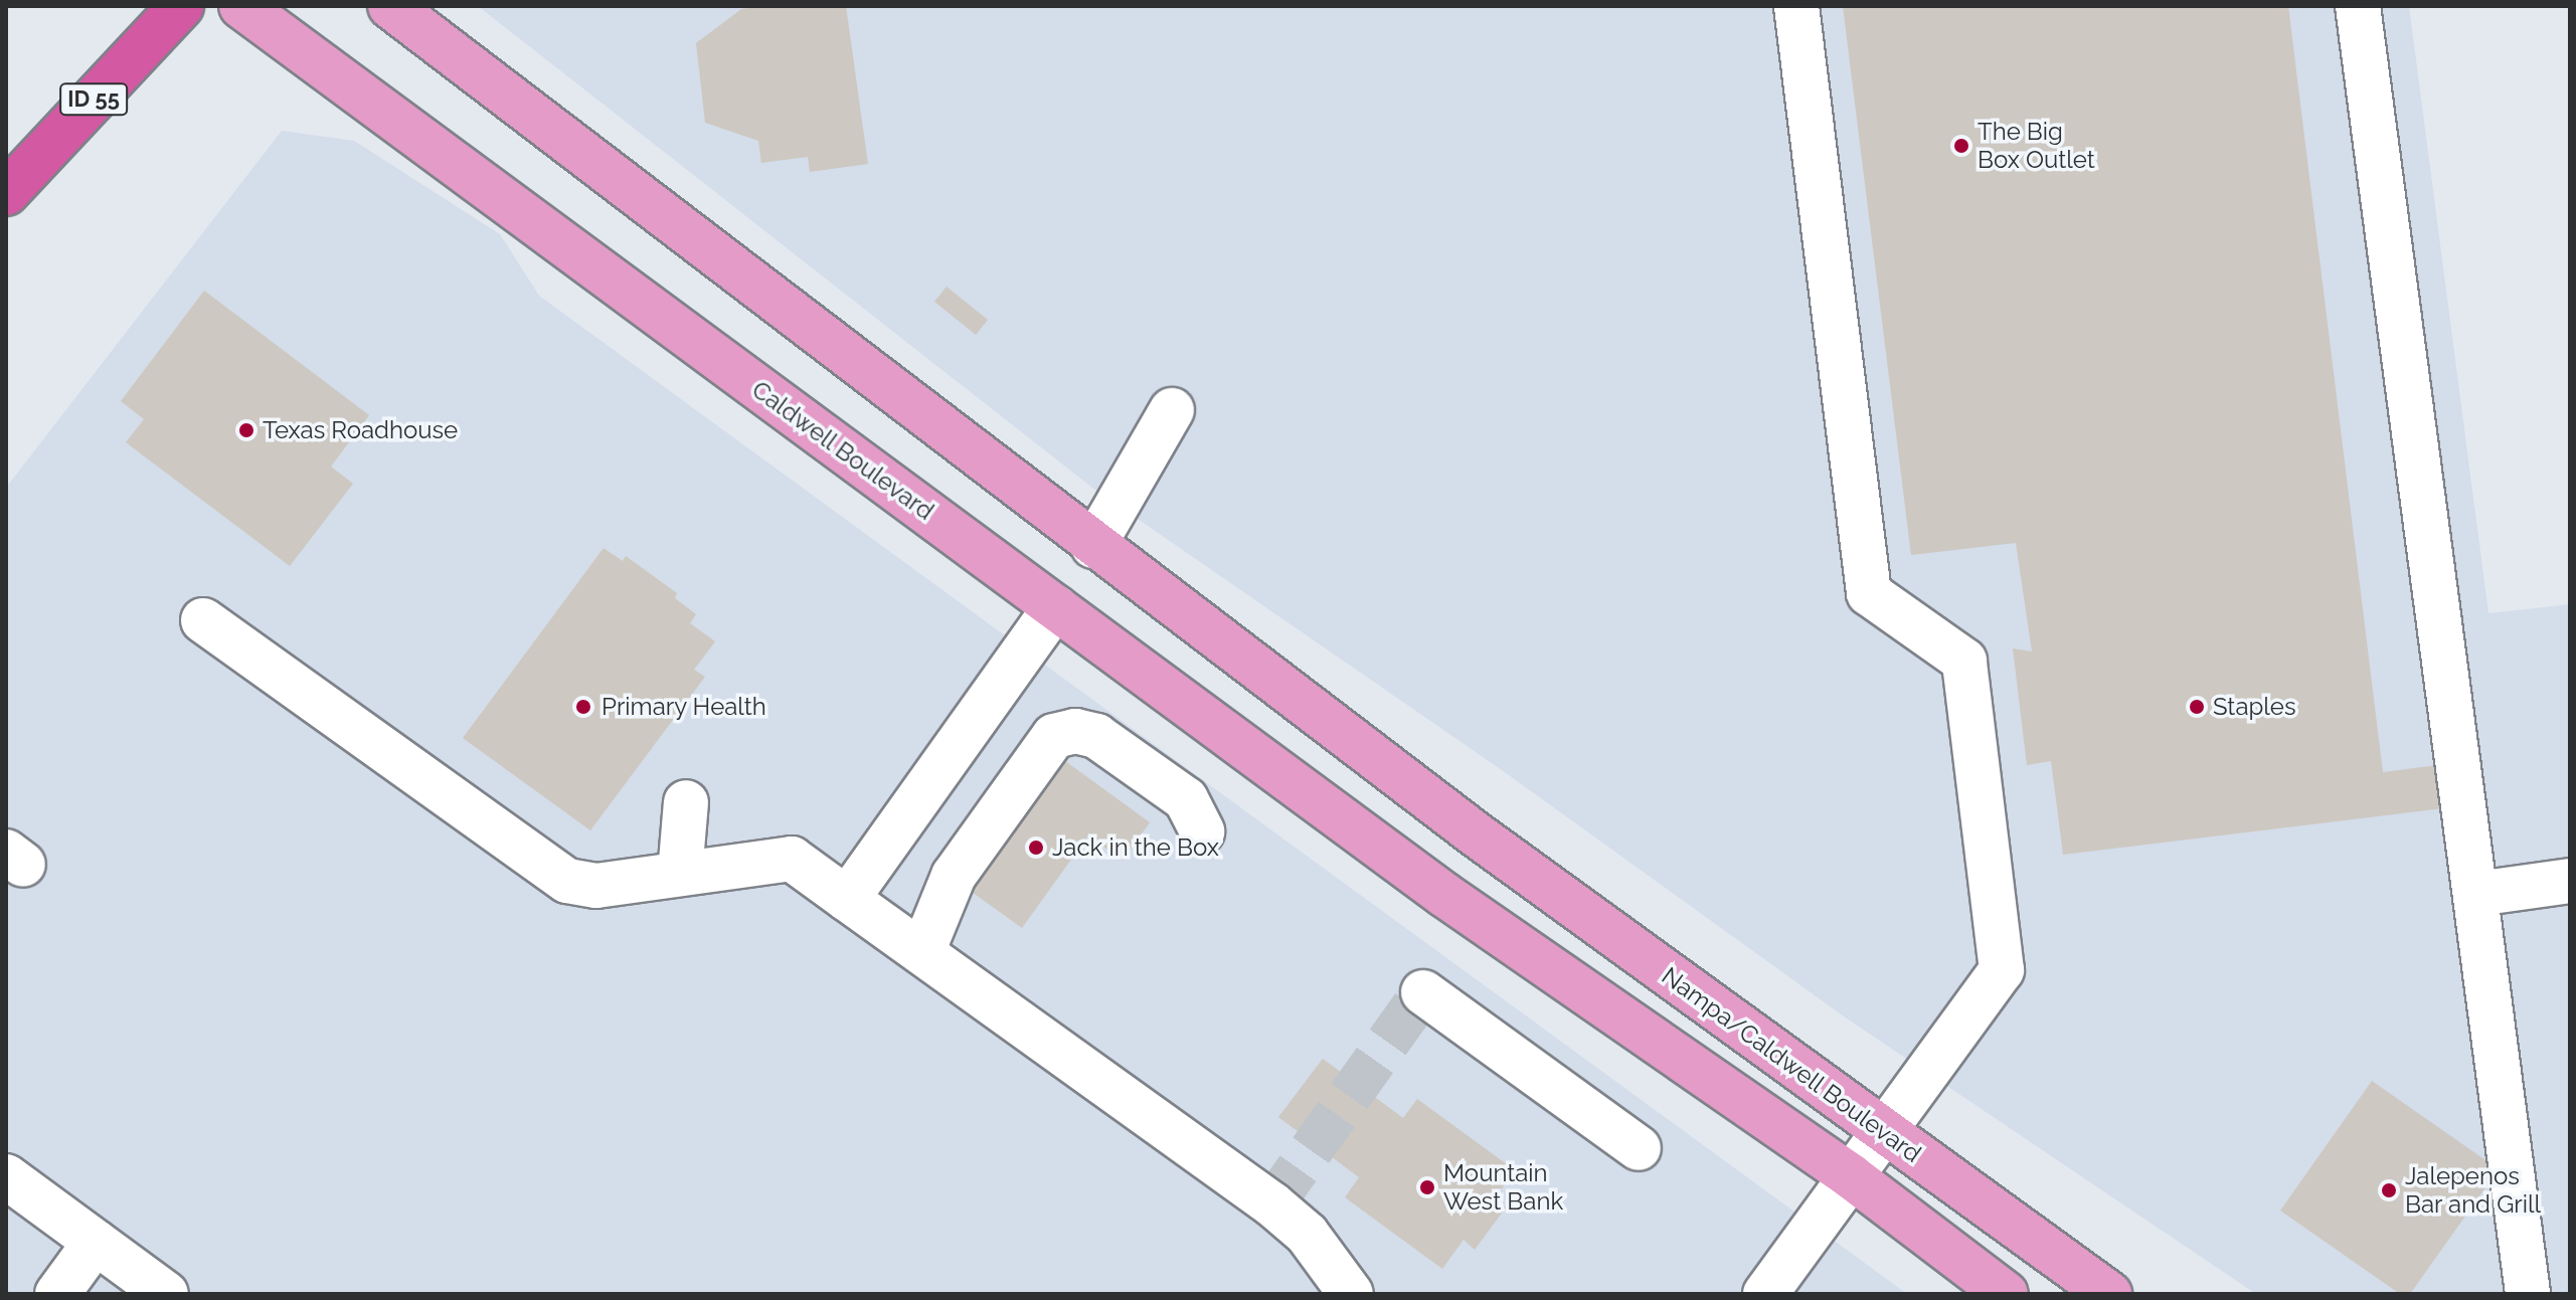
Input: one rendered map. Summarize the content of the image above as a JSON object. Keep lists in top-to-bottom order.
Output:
{
  "streets": {
    "highway": ["ID 55"],
    "main road": ["Caldwell Boulevard", "Nampa/Caldwell Boulevard"]
  },
  "places": [
    "The Big Box Outlet",
    "Texas Roadhouse",
    "Primary Health",
    "Staples",
    "Jack in the Box",
    "Mountain West Bank",
    "Jalepenos Bar and Grill"
  ]
}
